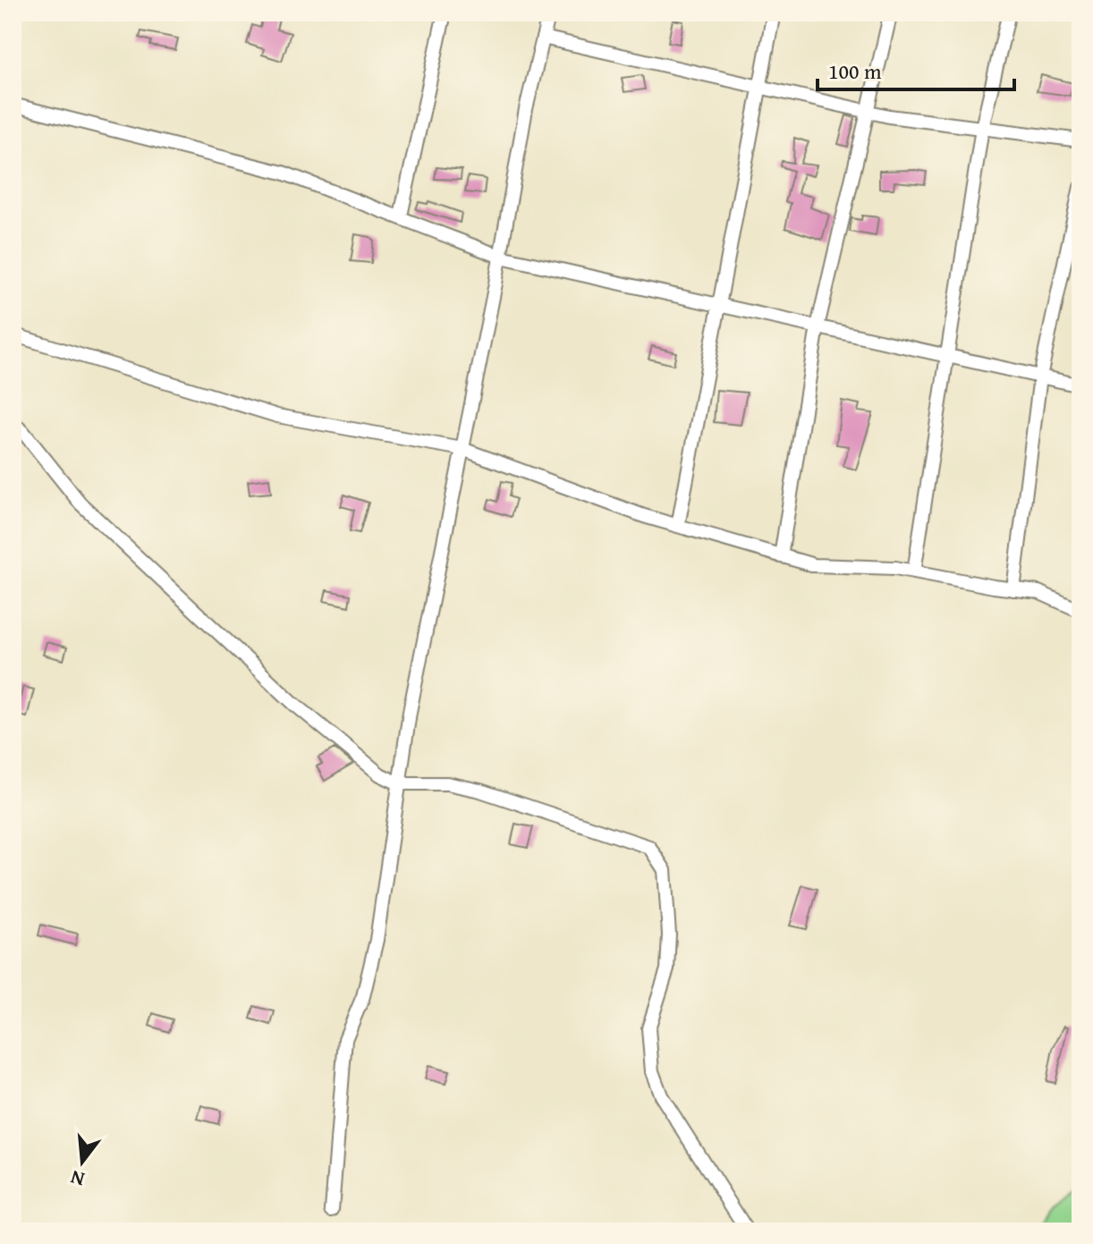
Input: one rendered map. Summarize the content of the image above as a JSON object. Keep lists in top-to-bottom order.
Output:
{
  "scale_bar": "100 m",
  "north": "bottom"
}
